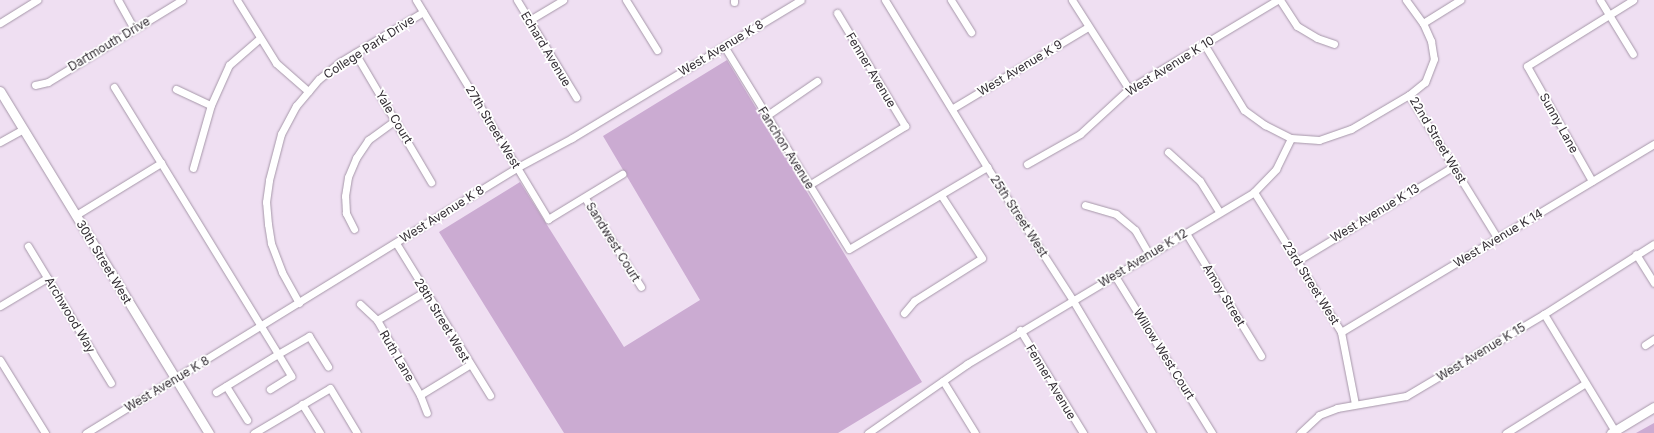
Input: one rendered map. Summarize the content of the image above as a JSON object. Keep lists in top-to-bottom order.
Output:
{
  "streets": {
    "main road": ["30th Street West"],
    "street": [
      "Dartmouth Drive",
      "College Park Drive",
      "West Avenue K 8",
      "Echard Avenue",
      "West Avenue K 10",
      "West Avenue K 9",
      "Fenner Avenue",
      "Yale Court",
      "Sunny Lane",
      "27th Street West",
      "22nd Street West",
      "Fanchon Avenue",
      "West Avenue K 13",
      "25th Street West",
      "West Avenue K 14",
      "Sandwest Court",
      "West Avenue K 12",
      "23rd Street West",
      "Amoy Street",
      "Archwood Way",
      "28th Street West",
      "West Avenue K 15",
      "Willow West Court",
      "Ruth Lane"
    ]
  },
  "crossings": [
    ["College Park Drive", "West Avenue K 8"],
    ["College Park Drive", "Yale Court"],
    ["College Park Drive", "27th Street West"],
    ["West Avenue K 8", "27th Street West"],
    ["West Avenue K 8", "Fanchon Avenue"],
    ["West Avenue K 8", "30th Street West"],
    ["West Avenue K 8", "28th Street West"],
    ["West Avenue K 9", "25th Street West"],
    ["Fenner Avenue", "Fanchon Avenue"],
    ["Fenner Avenue", "West Avenue K 12"],
    ["Sunny Lane", "West Avenue K 14"],
    ["27th Street West", "Sandwest Court"],
    ["22nd Street West", "West Avenue K 13"],
    ["22nd Street West", "West Avenue K 14"],
    ["West Avenue K 13", "23rd Street West"],
    ["25th Street West", "West Avenue K 12"],
    ["West Avenue K 14", "23rd Street West"],
    ["West Avenue K 12", "23rd Street West"],
    ["West Avenue K 12", "Amoy Street"],
    ["West Avenue K 12", "Willow West Court"],
    ["23rd Street West", "West Avenue K 15"]
  ]
}
